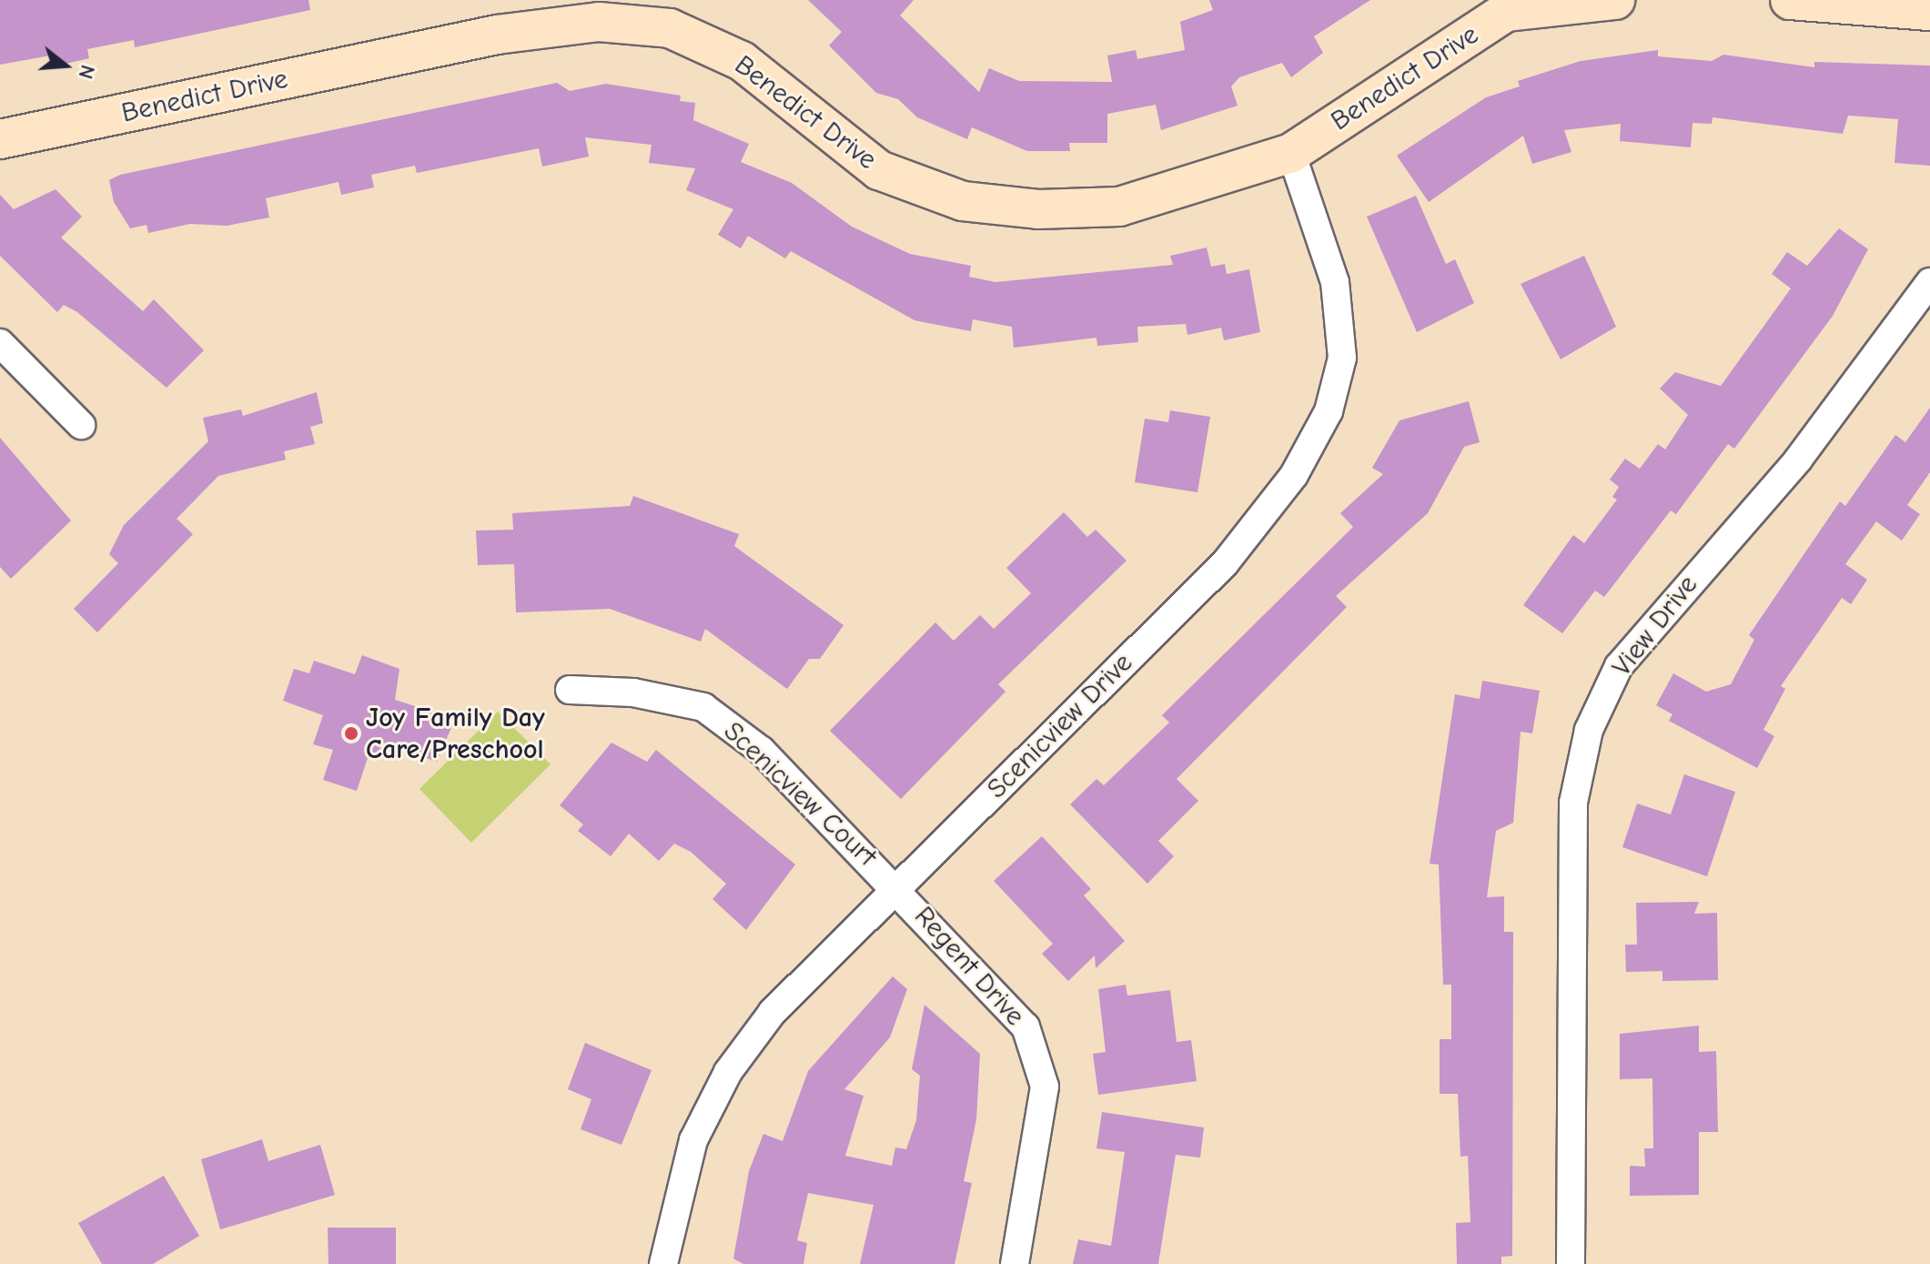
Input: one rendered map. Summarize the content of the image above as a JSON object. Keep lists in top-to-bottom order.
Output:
{
  "streets": {
    "street": [
      "Benedict Drive",
      "View Drive",
      "Scenicview Drive",
      "Scenicview Court",
      "Regent Drive"
    ]
  },
  "crossings": [
    ["Benedict Drive", "Scenicview Drive"],
    ["Scenicview Drive", "Scenicview Court"],
    ["Scenicview Drive", "Regent Drive"],
    ["Scenicview Court", "Regent Drive"]
  ],
  "places": ["Joy Family Day Care/Preschool"],
  "north": "right"
}
